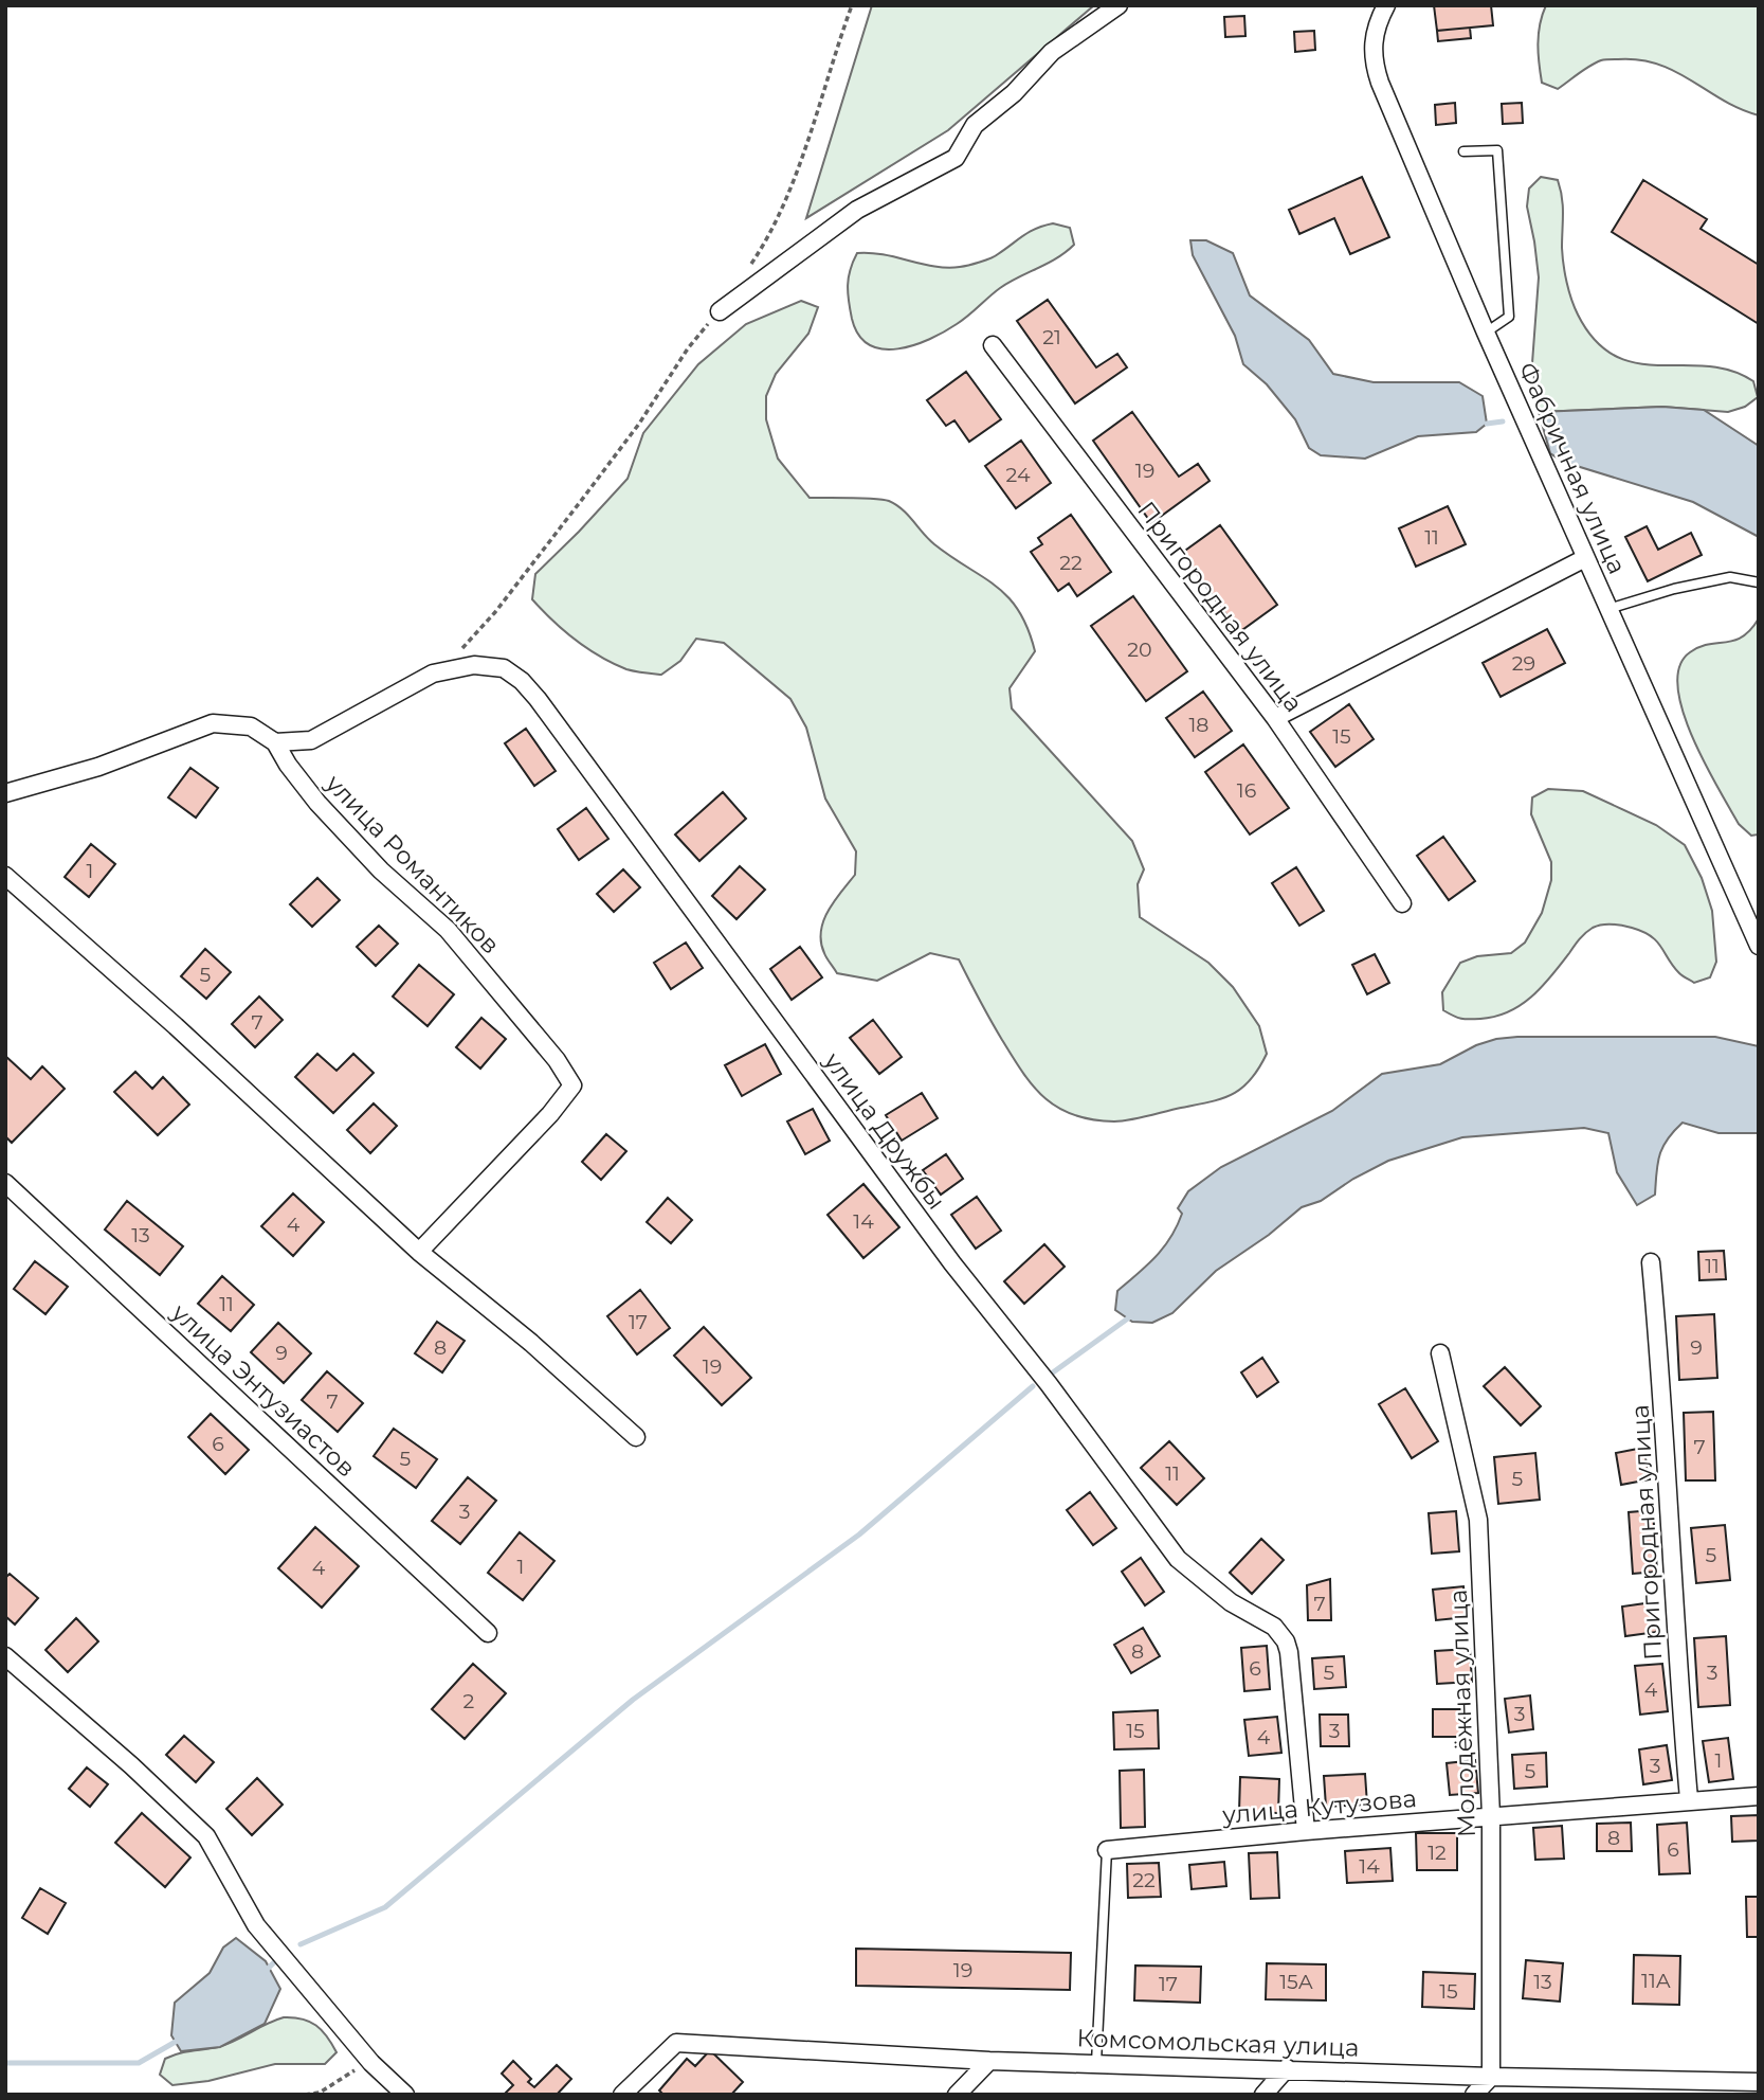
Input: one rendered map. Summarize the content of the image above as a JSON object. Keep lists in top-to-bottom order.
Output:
{
  "streets": {
    "street": [
      "Фабричная улица",
      "Пригородная улица",
      "улица Романтиков",
      "улица Дружбы",
      "улица Энтузиастов",
      "Молодёжная улица",
      "улица Кутузова",
      "Комсомольская улица"
    ]
  },
  "crossings": [
    ["Пригородная улица", "улица Кутузова"],
    ["улица Романтиков", "улица Дружбы"],
    ["улица Дружбы", "улица Кутузова"],
    ["Молодёжная улица", "улица Кутузова"],
    ["Молодёжная улица", "Комсомольская улица"]
  ],
  "house_numbers": [
    "21",
    "19",
    "24",
    "11",
    "22",
    "20",
    "29",
    "18",
    "15",
    "16",
    "1",
    "5",
    "7",
    "14",
    "4",
    "13",
    "11",
    "11",
    "17",
    "8",
    "9",
    "9",
    "19",
    "7",
    "6",
    "7",
    "5",
    "11",
    "5",
    "3",
    "5",
    "1",
    "4",
    "7",
    "8",
    "6",
    "5",
    "3",
    "4",
    "2",
    "3",
    "15",
    "3",
    "4",
    "1",
    "3",
    "5",
    "8",
    "6",
    "12",
    "14",
    "22",
    "19",
    "11А",
    "15А",
    "13",
    "17",
    "15"
  ]
}
